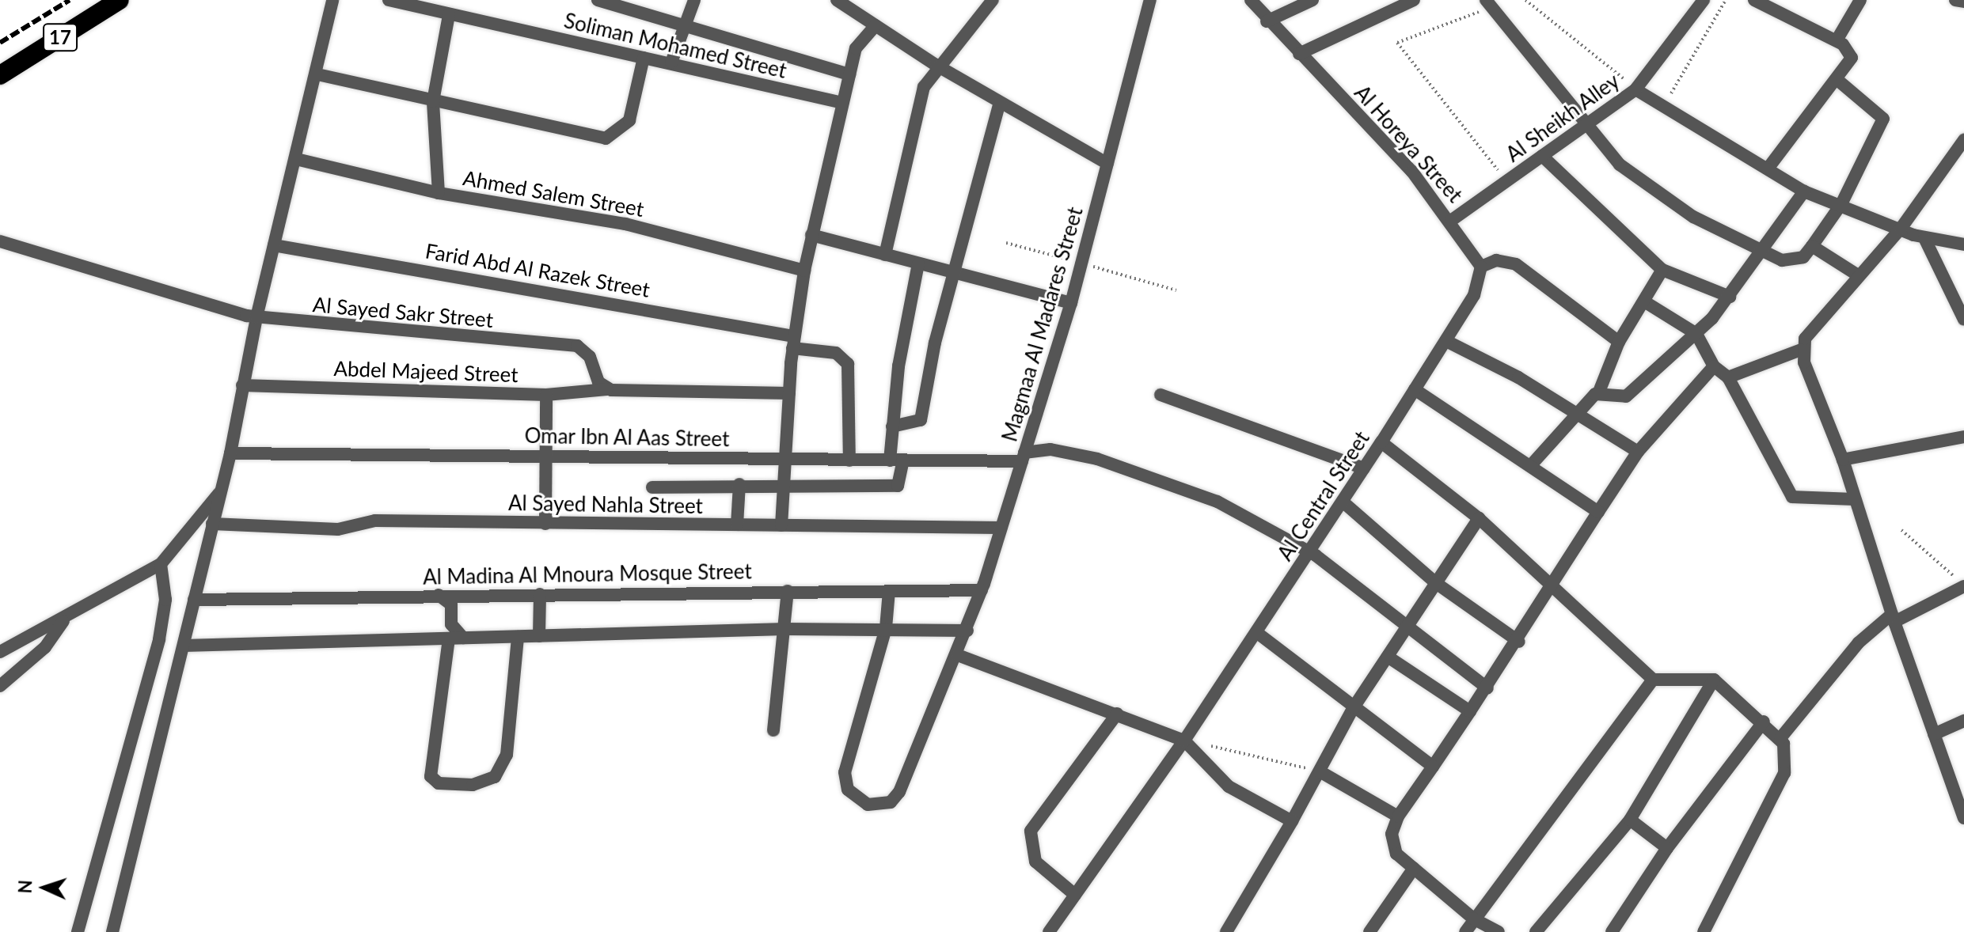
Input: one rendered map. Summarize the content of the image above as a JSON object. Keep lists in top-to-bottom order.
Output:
{
  "streets": {
    "highway": ["17"],
    "street": [
      "Soliman Mohamed Street",
      "Al Sheikh Alley",
      "Al Horeya Street",
      "Ahmed Salem Street",
      "Farid Abd Al Razek Street",
      "Al Sayed Sakr Street",
      "Magmaa Al Madares Street",
      "Abdel Majeed Street",
      "Omar Ibn Al Aas Street",
      "Al Central Street",
      "Al Sayed Nahla Street",
      "Al Madina Al Mnoura Mosque Street"
    ]
  },
  "crossings": [
    ["Al Sheikh Alley", "Al Horeya Street"],
    ["Al Horeya Street", "Al Central Street"],
    ["Farid Abd Al Razek Street", "Omar Ibn Al Aas Street"],
    ["Al Sayed Sakr Street", "Abdel Majeed Street"],
    ["Magmaa Al Madares Street", "Omar Ibn Al Aas Street"],
    ["Magmaa Al Madares Street", "Al Sayed Nahla Street"],
    ["Magmaa Al Madares Street", "Al Madina Al Mnoura Mosque Street"],
    ["Omar Ibn Al Aas Street", "Al Central Street"]
  ],
  "north": "left"
}
